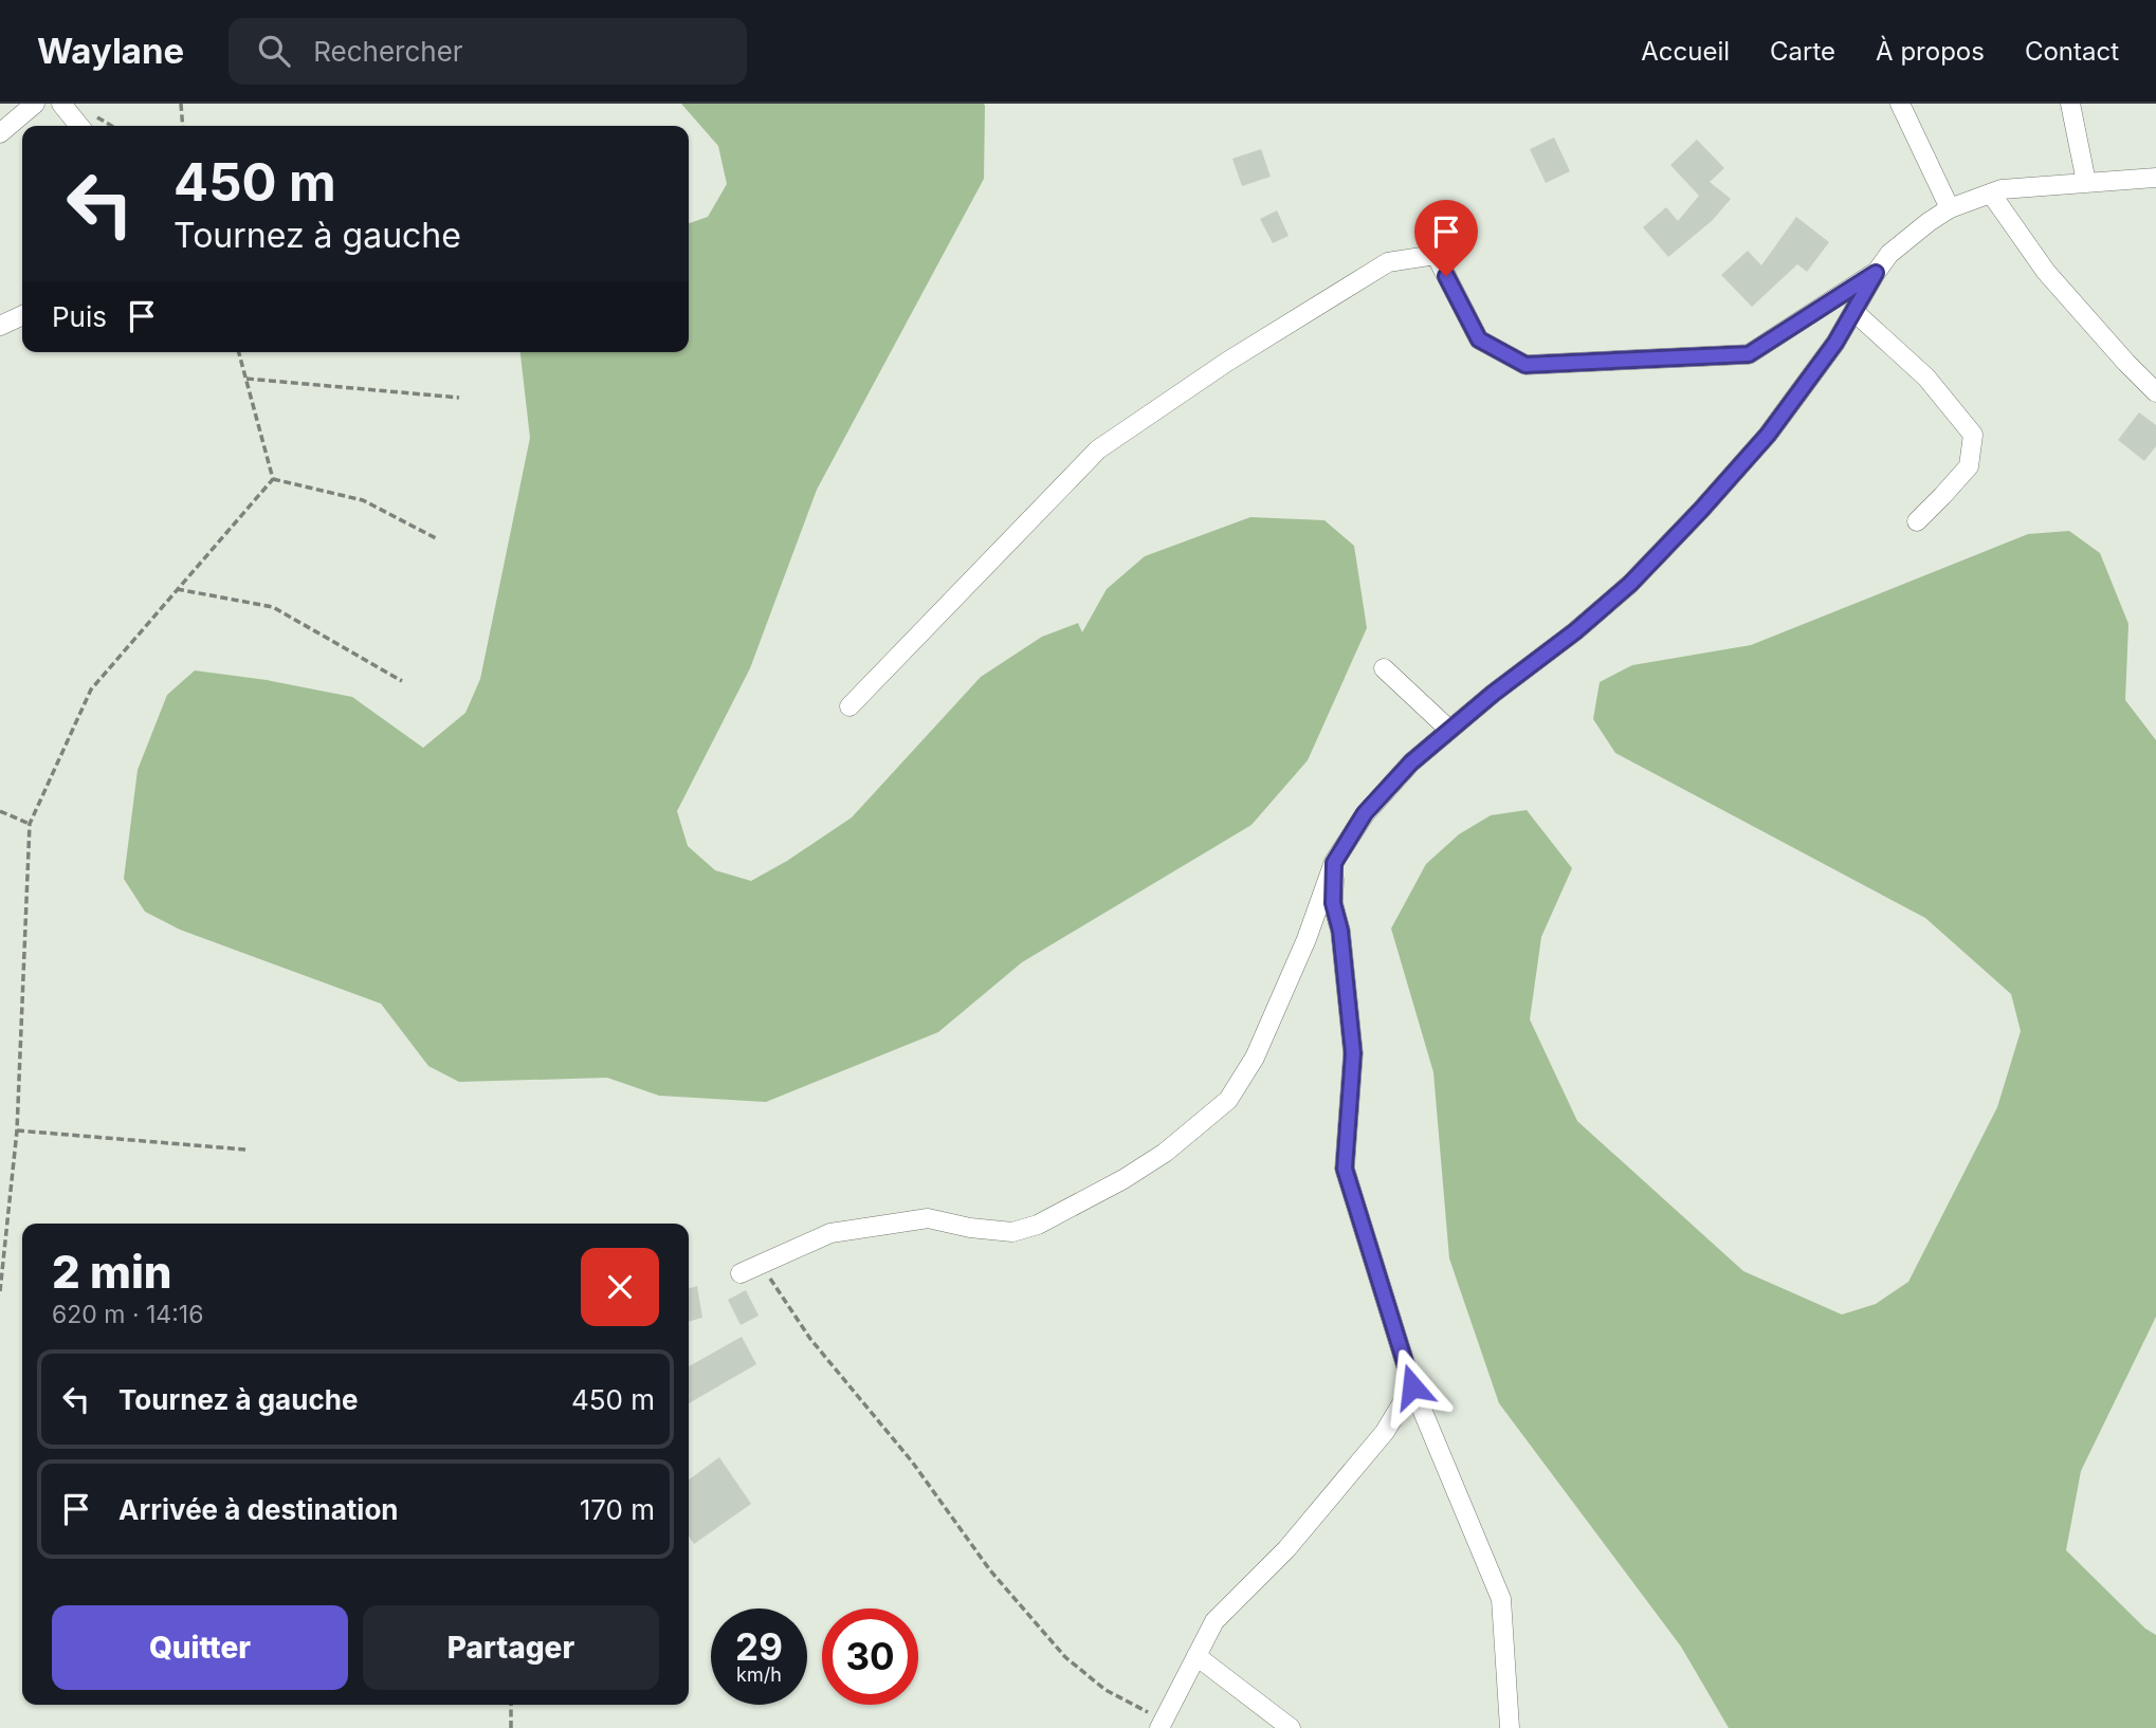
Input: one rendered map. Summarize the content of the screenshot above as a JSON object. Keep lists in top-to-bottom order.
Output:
{
  "page": {
    "header": "Waylane",
    "search": "Rechercher",
    "nav": [
      "Accueil",
      "Carte",
      "À propos",
      "Contact"
    ],
    "turn": ["450 m", "Tournez à gauche"],
    "then": "Puis",
    "heading": ["2 min", "620 m · 14:16"],
    "list": [
      {
        "name": "Tournez à gauche",
        "value": "450 m"
      },
      {
        "name": "Arrivée à destination",
        "value": "170 m"
      }
    ],
    "buttons": ["Quitter", "Partager"],
    "speed": "29 km/h",
    "limit": "30"
  }
}
